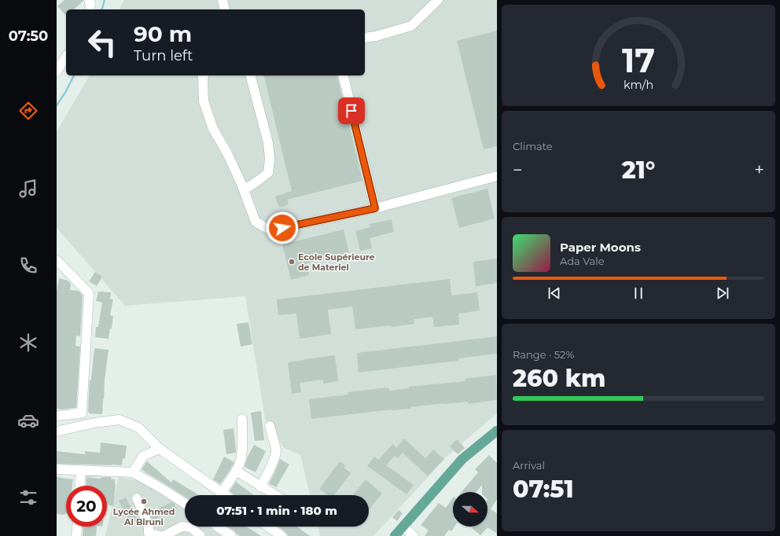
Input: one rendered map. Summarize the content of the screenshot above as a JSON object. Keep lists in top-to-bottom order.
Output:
{
  "places": ["Ecole Supérieure de Materiel", "Lycée Ahmed Al Biruni"],
  "north": "right",
  "page": {
    "tabs": "07:50",
    "turn": ["90 m", "Turn left"],
    "tile": [
      "Climate",
      ["Range · 52%", "260 km"],
      ["Arrival", "07:51"]
    ],
    "heat": ["−", "21°", "+"],
    "song": ["Paper Moons", "Ada Vale"],
    "limit": "20",
    "trip": "07:51 · 1 min · 180 m",
    "gauge": ["17", "km/h"]
  }
}
